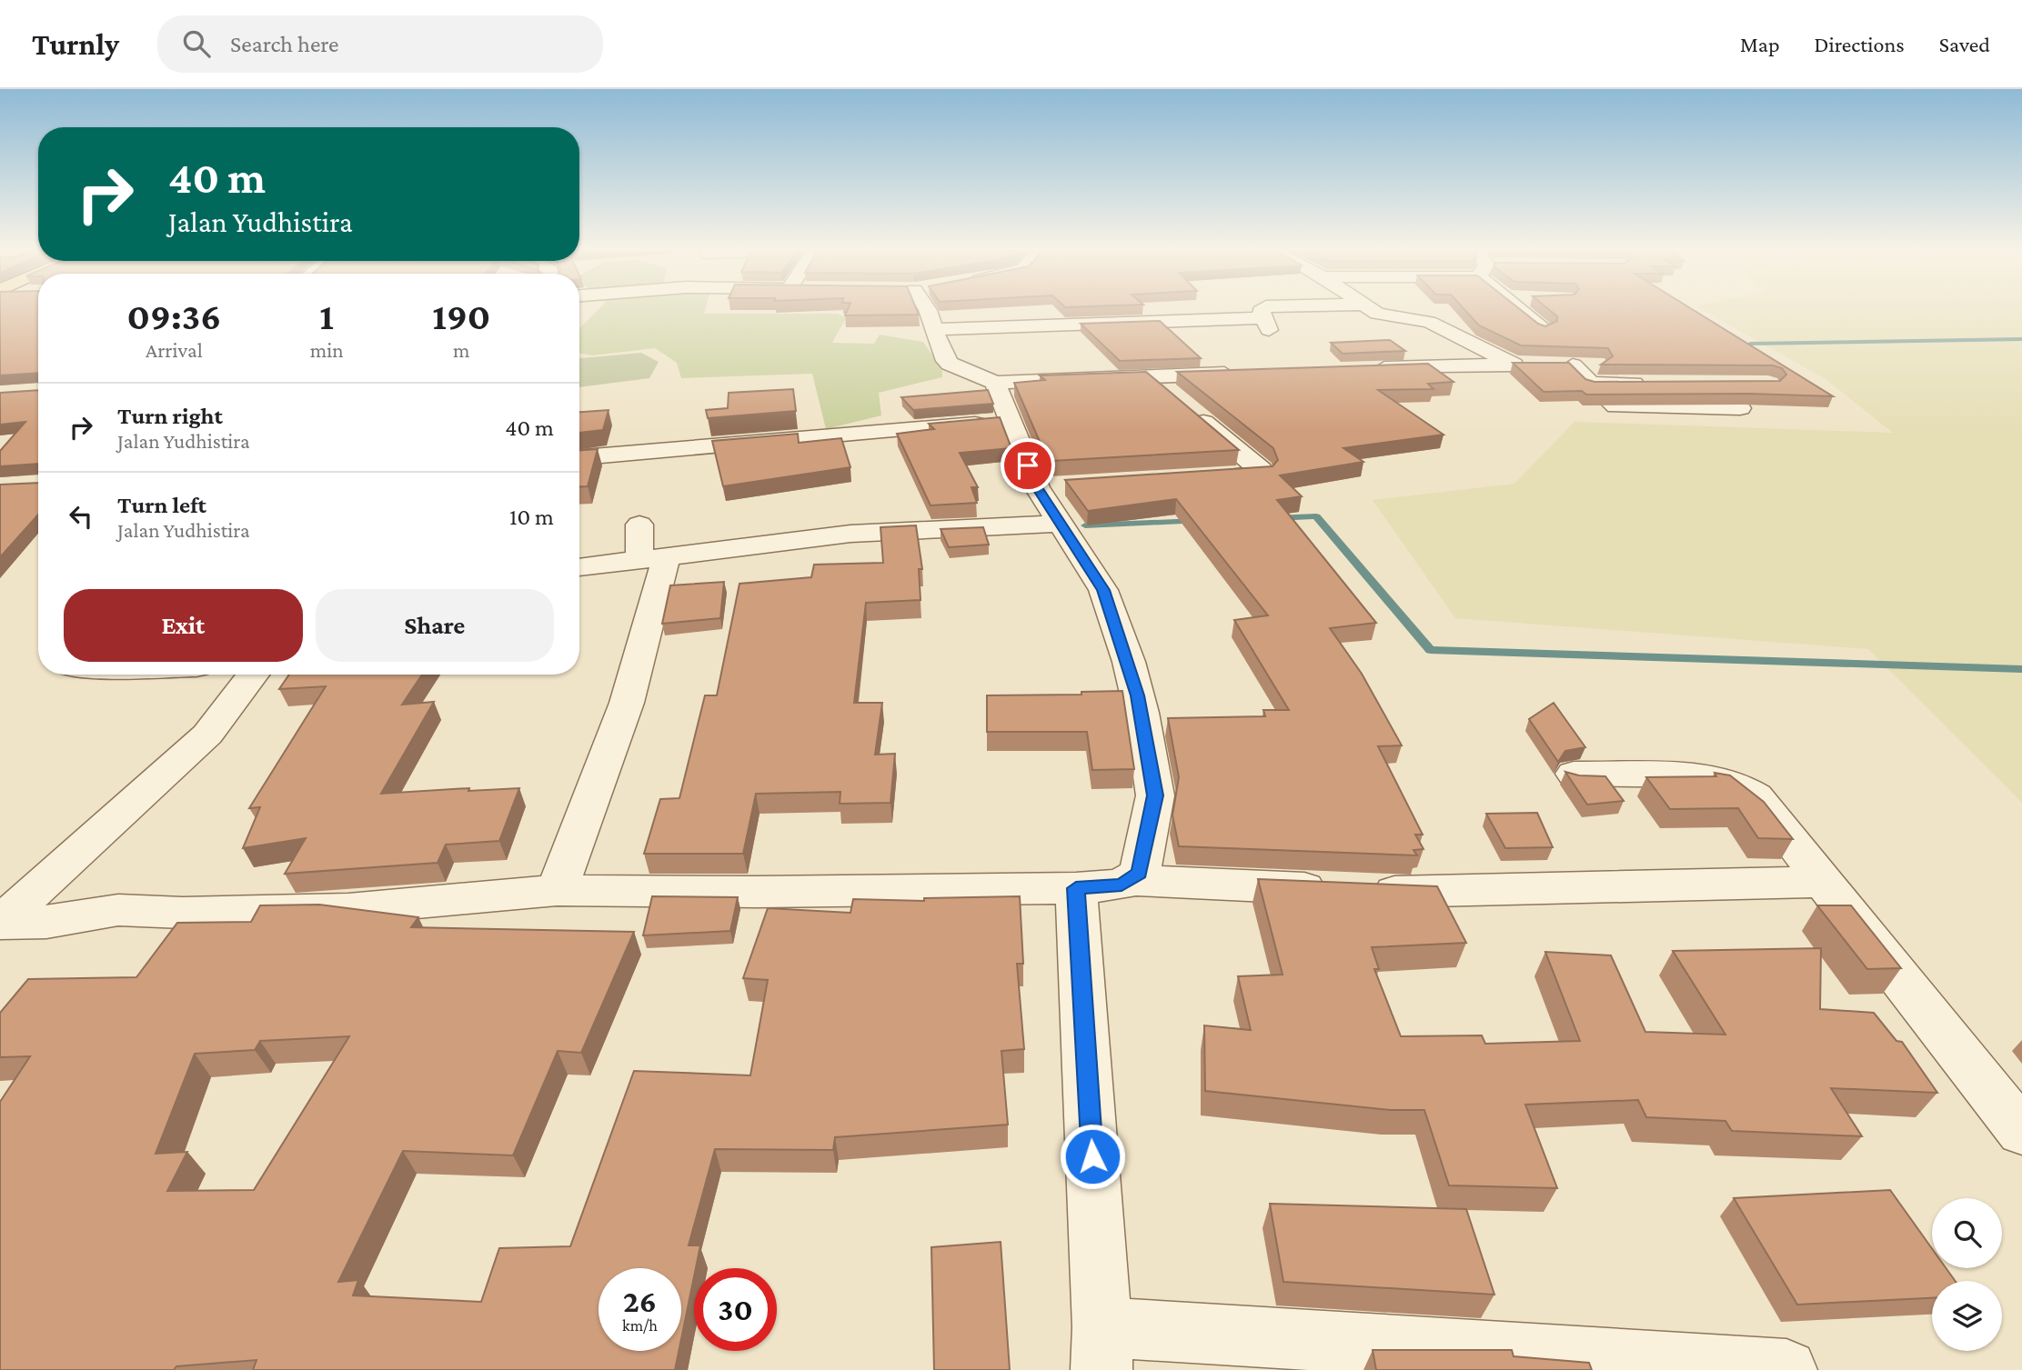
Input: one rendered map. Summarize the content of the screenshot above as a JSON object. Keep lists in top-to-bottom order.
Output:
{
  "page": {
    "header": "Turnly",
    "search": "Search here",
    "nav": ["Map", "Directions", "Saved"],
    "turn": ["40 m", "Jalan Yudhistira"],
    "eta": [
      "09:36",
      "Arrival",
      "1",
      "min",
      "190",
      "m"
    ],
    "list": [
      {
        "name": "Turn right",
        "note": "Jalan Yudhistira",
        "value": "40 m"
      },
      {
        "name": "Turn left",
        "note": "Jalan Yudhistira",
        "value": "10 m"
      }
    ],
    "buttons": ["Exit", "Share"],
    "speed": "26 km/h",
    "limit": "30"
  }
}
